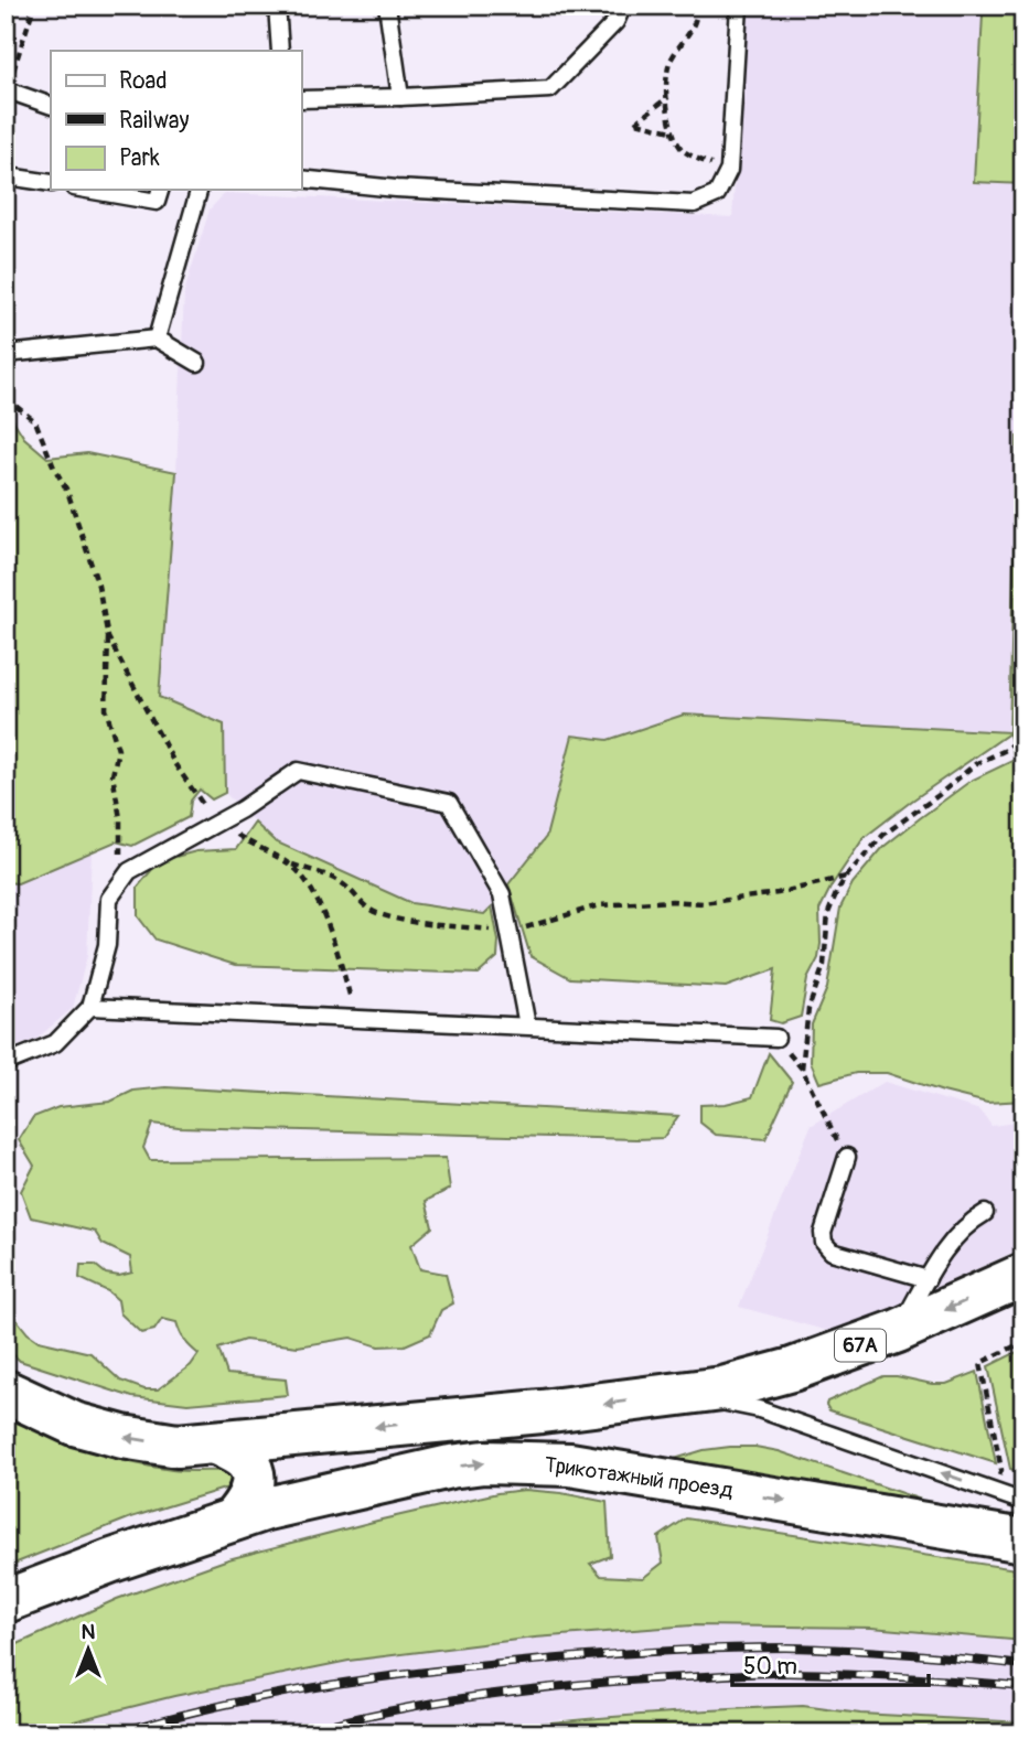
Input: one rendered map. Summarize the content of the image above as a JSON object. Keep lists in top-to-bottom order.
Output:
{
  "streets": {
    "main road": ["67A", "Трикотажный проезд"]
  },
  "legend": ["Road", "Railway", "Park"],
  "scale_bar": "50 m",
  "north": "top"
}
